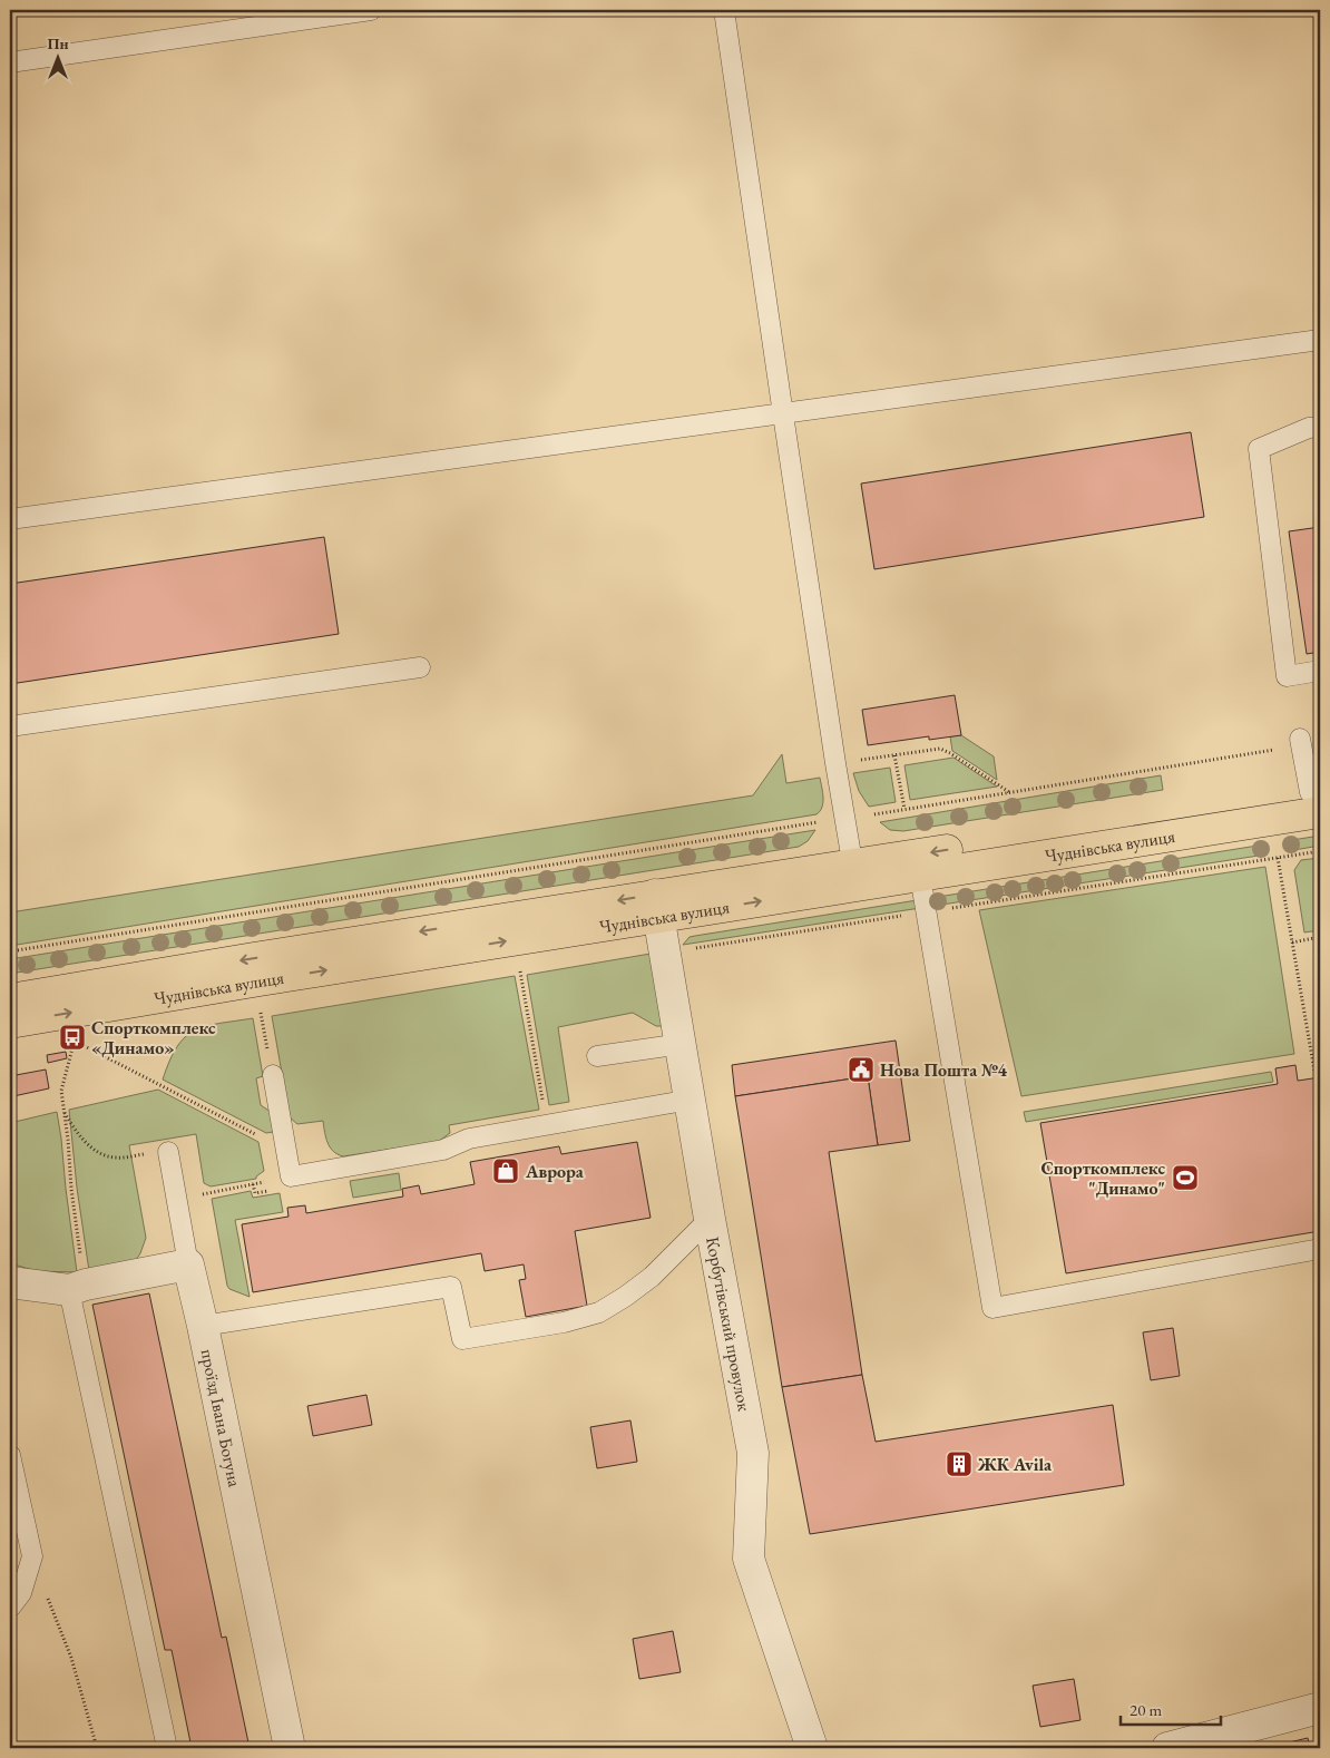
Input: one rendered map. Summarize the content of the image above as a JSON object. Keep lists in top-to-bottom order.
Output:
{
  "streets": {
    "main road": ["Чуднівська вулиця"],
    "street": ["Корбутівський провулок", "проїзд Івана Богуна"]
  },
  "crossings": [
    ["Чуднівська вулиця", "Корбутівський провулок"]
  ],
  "places": {
    "bus stop": ["Спорткомплекс «Динамо»"],
    "public building": ["Нова Пошта №4"],
    "shop": ["Аврора"],
    "sports": ["Спорткомплекс \"Динамо\""],
    "building": ["ЖК Avila"]
  },
  "scale_bar": "20 m",
  "north": "top"
}
